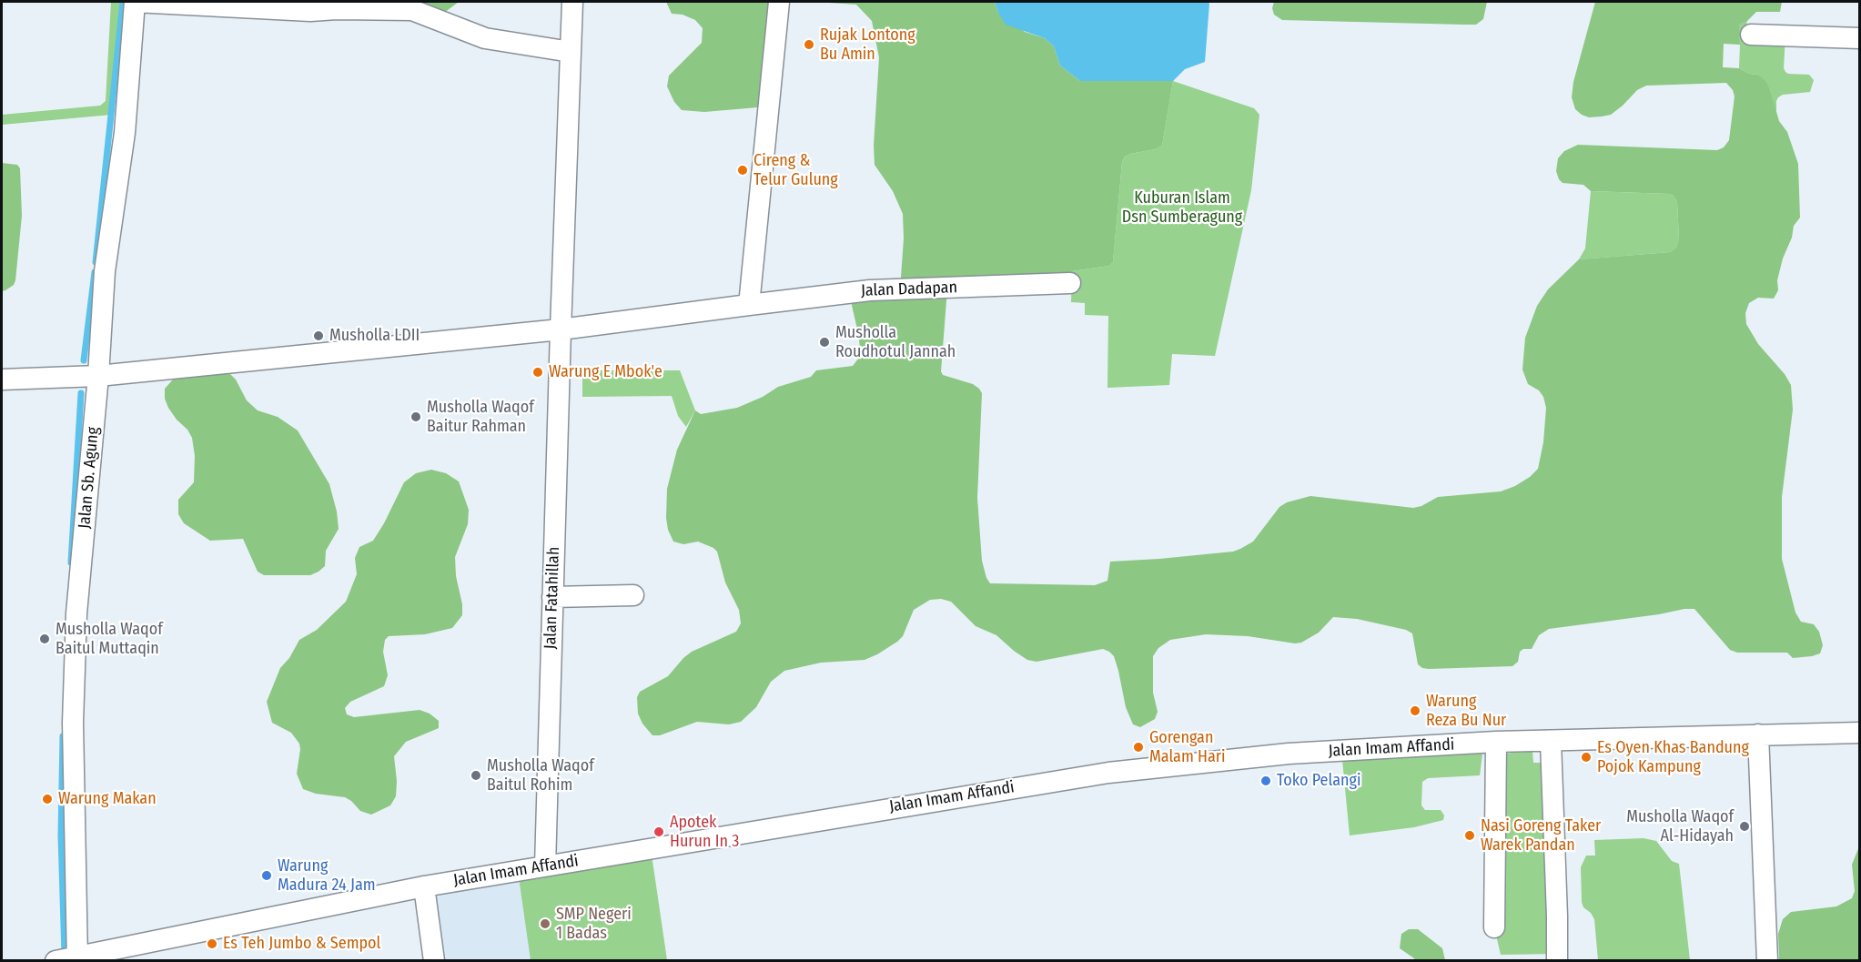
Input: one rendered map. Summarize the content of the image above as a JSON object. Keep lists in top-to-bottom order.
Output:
{
  "streets": {
    "street": [
      "Jalan Dadapan",
      "Jalan Sb. Agung",
      "Jalan Fatahillah",
      "Jalan Imam Affandi"
    ]
  },
  "crossings": [
    ["Jalan Dadapan", "Jalan Sb. Agung"],
    ["Jalan Dadapan", "Jalan Fatahillah"],
    ["Jalan Sb. Agung", "Jalan Imam Affandi"],
    ["Jalan Fatahillah", "Jalan Imam Affandi"]
  ],
  "parks": ["Kuburan Islam Dsn Sumberagung"],
  "places": [
    "Rujak Lontong Bu Amin",
    "Cireng & Telur Gulung",
    "Musholla LDII",
    "Musholla Roudhotul Jannah",
    "Warung E Mbok'e",
    "Musholla Waqof Baitur Rahman",
    "Musholla Waqof Baitul Muttaqin",
    "Warung Reza Bu Nur",
    "Gorengan Malam Hari",
    "Es Oyen Khas Bandung Pojok Kampung",
    "Musholla Waqof Baitul Rohim",
    "Toko Pelangi",
    "Warung Makan",
    "Musholla Waqof Al-Hidayah",
    "Apotek Hurun In 3",
    "Nasi Goreng Taker Warek Pandan",
    "Warung Madura 24 Jam",
    "SMP Negeri 1 Badas",
    "Es Teh Jumbo & Sempol"
  ]
}
